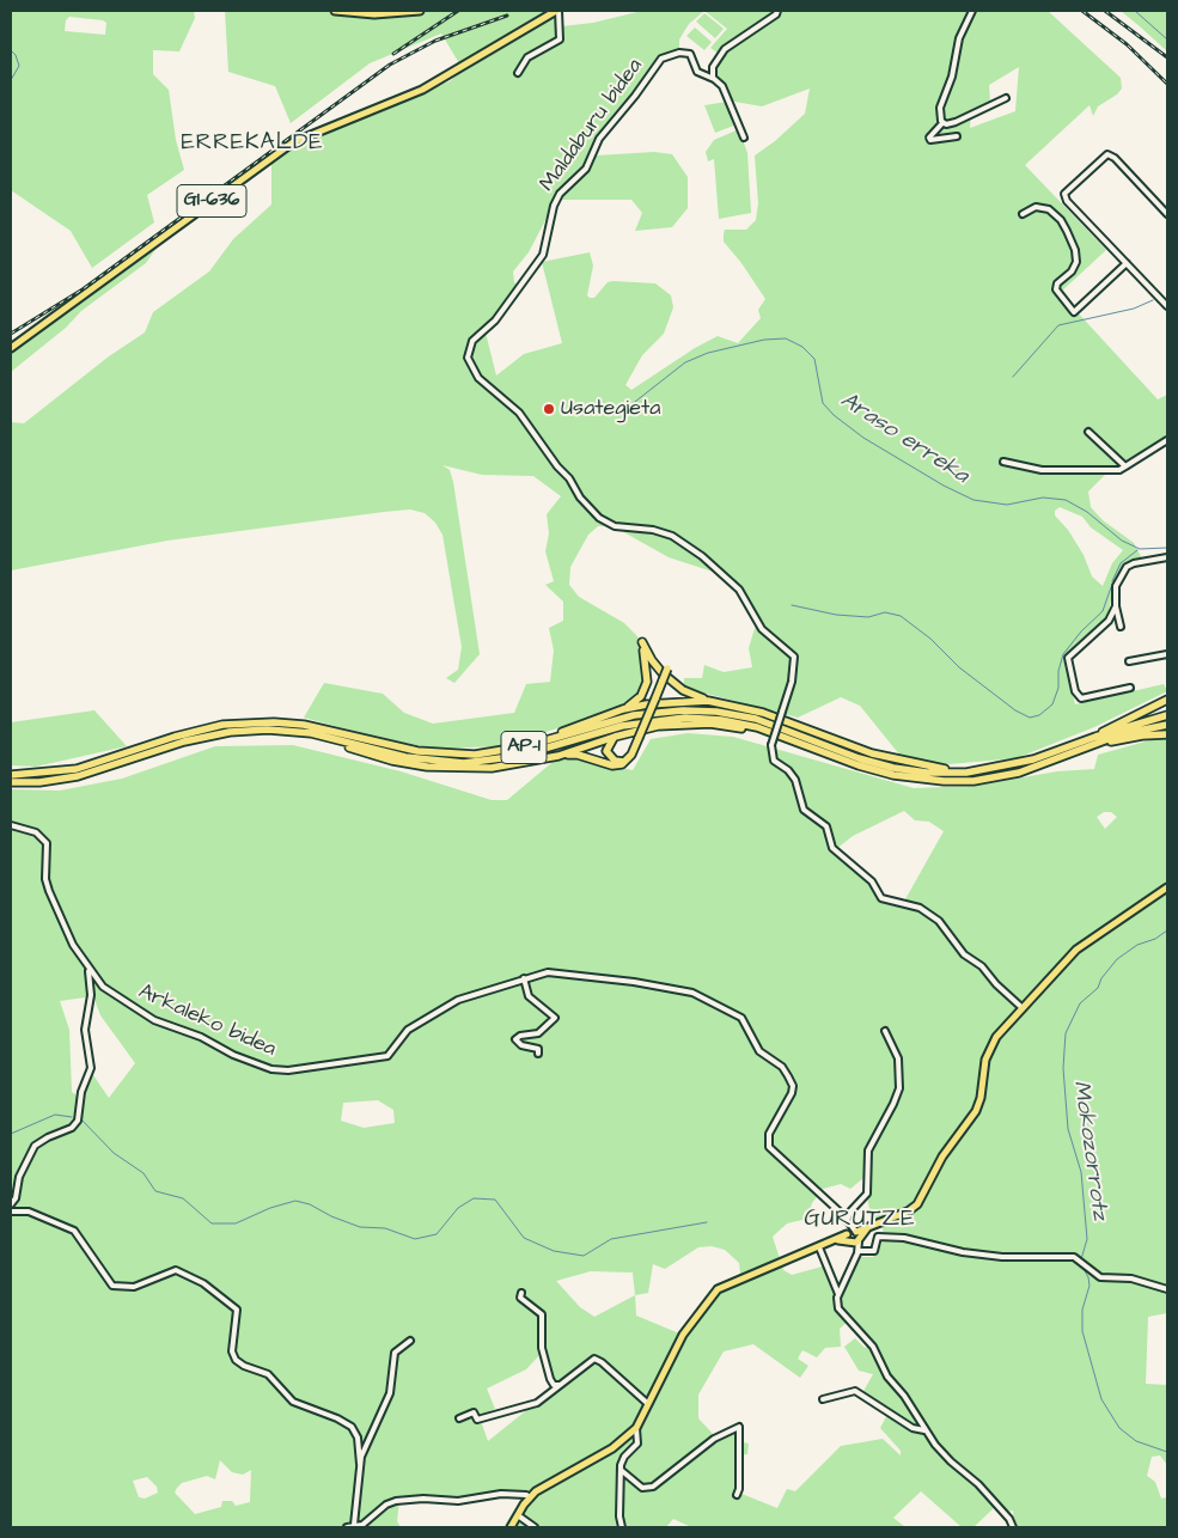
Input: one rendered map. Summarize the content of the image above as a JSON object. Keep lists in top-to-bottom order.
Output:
{
  "streets": {
    "highway": ["AP-1"],
    "main road": ["GI-636"],
    "street": ["Maldaburu bidea", "Arkaleko bidea"]
  },
  "districts": ["ERREKALDE", "GURUTZE"],
  "water": ["Araso erreka", "Mokozorrotz"],
  "places": ["Usategieta"]
}
